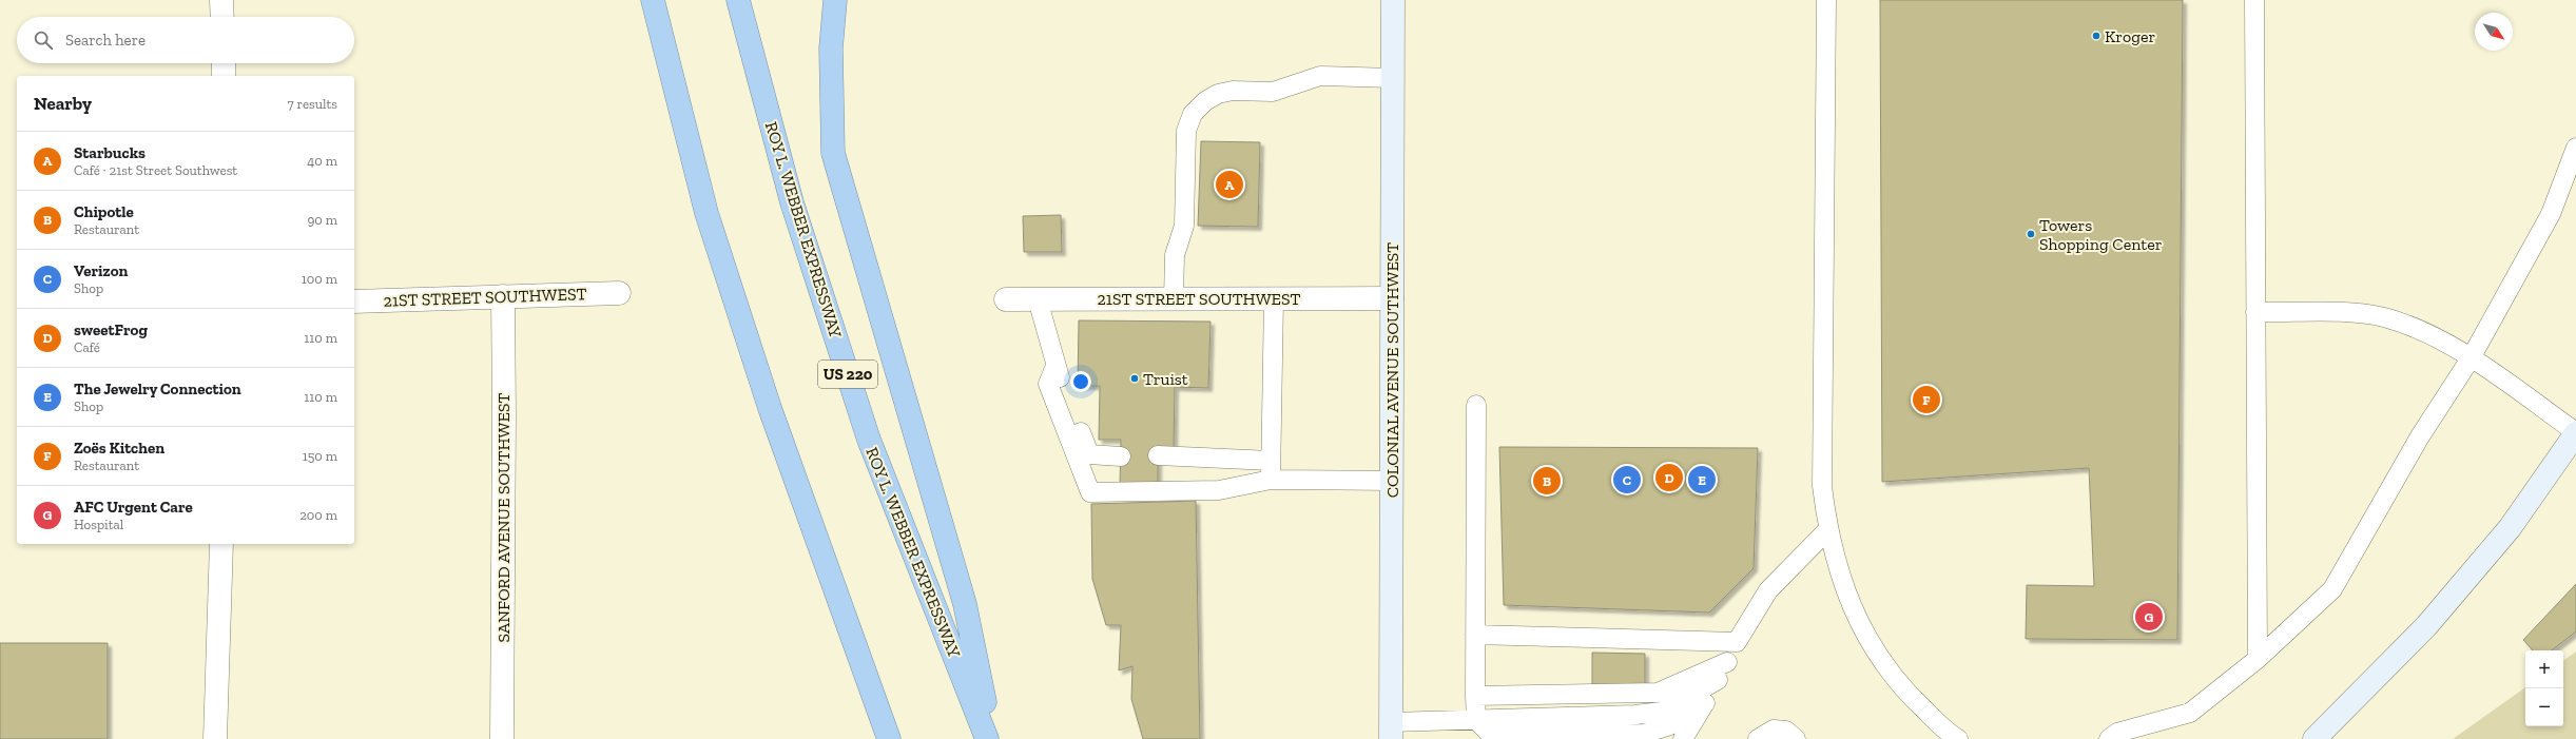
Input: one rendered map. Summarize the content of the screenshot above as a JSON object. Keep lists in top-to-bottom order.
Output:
{
  "streets": {
    "highway": ["ROY L. WEBBER EXPRESSWAY", "US 220"],
    "main road": ["COLONIAL AVENUE SOUTHWEST"],
    "street": ["21ST STREET SOUTHWEST", "SANFORD AVENUE SOUTHWEST"]
  },
  "crossings": [
    ["21ST STREET SOUTHWEST", "COLONIAL AVENUE SOUTHWEST"],
    ["21ST STREET SOUTHWEST", "SANFORD AVENUE SOUTHWEST"]
  ],
  "places": ["Kroger", "Towers Shopping Center", "Truist"],
  "north": "bottom right",
  "page": {
    "search": "Search here",
    "heading": ["Nearby", "7 results"],
    "list": [
      {
        "mark": "A",
        "name": "Starbucks",
        "note": "Café · 21st Street Southwest",
        "value": "40 m"
      },
      {
        "mark": "B",
        "name": "Chipotle",
        "note": "Restaurant",
        "value": "90 m"
      },
      {
        "mark": "C",
        "name": "Verizon",
        "note": "Shop",
        "value": "100 m"
      },
      {
        "mark": "D",
        "name": "sweetFrog",
        "note": "Café",
        "value": "110 m"
      },
      {
        "mark": "E",
        "name": "The Jewelry Connection",
        "note": "Shop",
        "value": "110 m"
      },
      {
        "mark": "F",
        "name": "Zoës Kitchen",
        "note": "Restaurant",
        "value": "150 m"
      },
      {
        "mark": "G",
        "name": "AFC Urgent Care",
        "note": "Hospital",
        "value": "200 m"
      }
    ],
    "pins": [
      "A",
      "F",
      "D",
      "C",
      "E",
      "B",
      "G"
    ],
    "map_buttons": ["+", "−"]
  }
}
